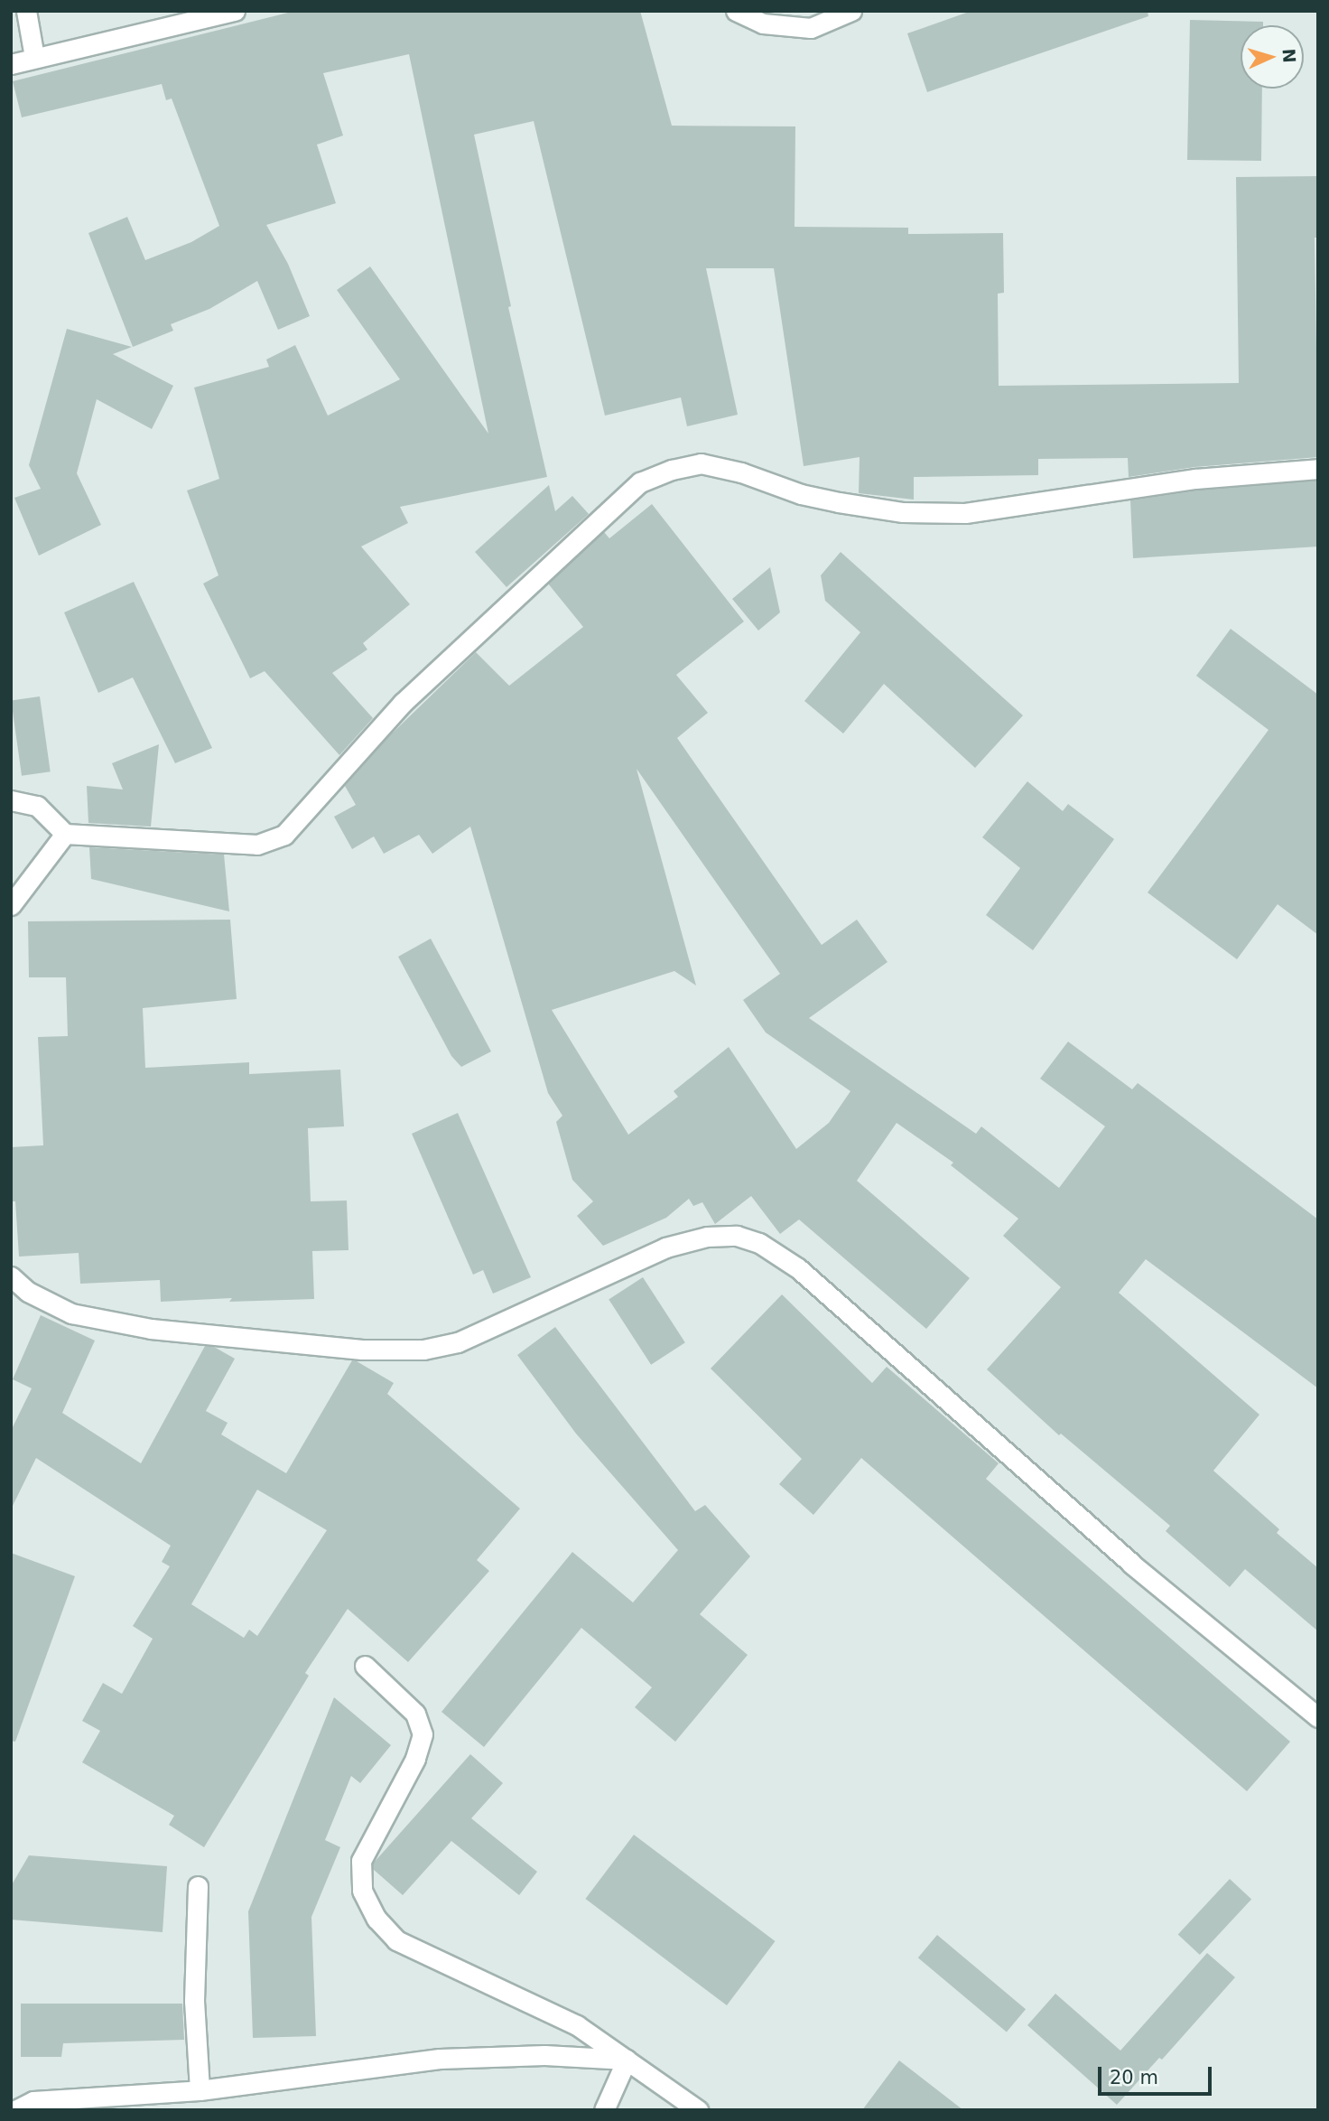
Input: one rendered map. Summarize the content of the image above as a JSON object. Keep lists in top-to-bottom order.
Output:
{
  "scale_bar": "20 m",
  "north": "right"
}
